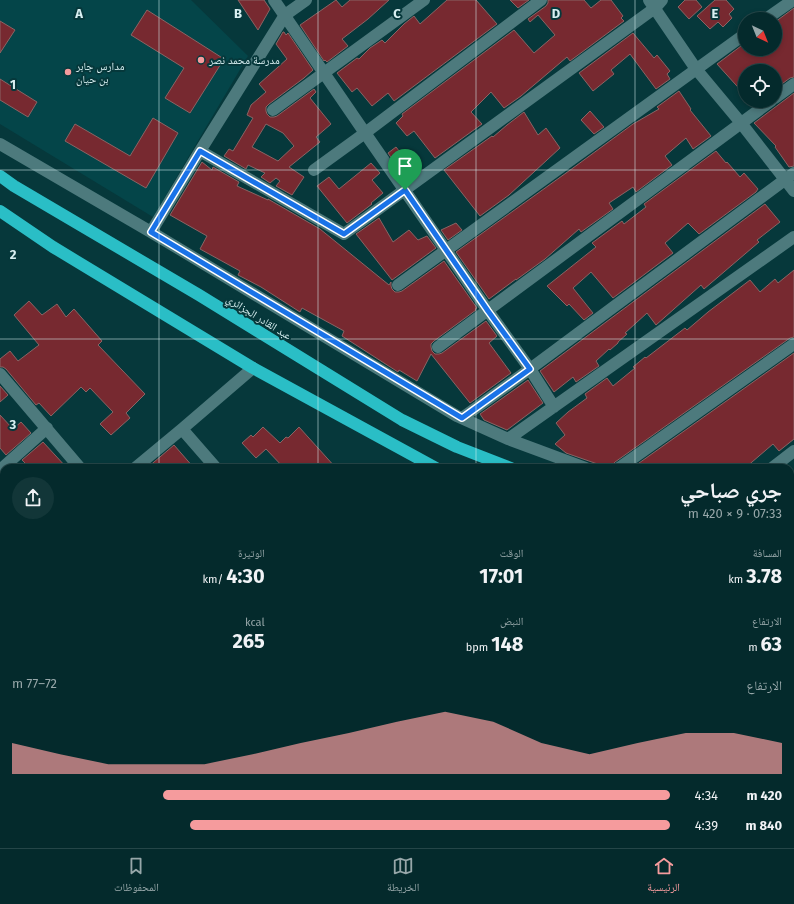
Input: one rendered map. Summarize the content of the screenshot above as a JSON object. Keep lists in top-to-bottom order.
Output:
{
  "streets": {
    "highway": ["عبد القادر الجزائري"]
  },
  "places": ["مدرسة محمد نصر", "مدارس جابر بن حيان"],
  "north": "bottom right",
  "page": {
    "heading": ["جري صباحي", "07:33 · 9 × 420 m"],
    "stats": [
      ["المسافة", "3.78 km"],
      ["الوقت", "17:01"],
      ["الوتيرة", "4:30 /km"],
      ["الارتفاع", "63 m"],
      ["النبض", "148 bpm"],
      ["kcal", "265"]
    ],
    "chart": ["الارتفاع", "72–77 m"],
    "list": [
      {
        "name": "420 m",
        "note": "4:34"
      },
      {
        "name": "840 m",
        "note": "4:39"
      }
    ],
    "tabs": ["الرئيسية", "الخريطة", "المحفوظات"]
  },
  "grid": {
    "columns": [
      "A",
      "B",
      "C",
      "D",
      "E"
    ],
    "rows": ["1", "2", "3"]
  }
}
